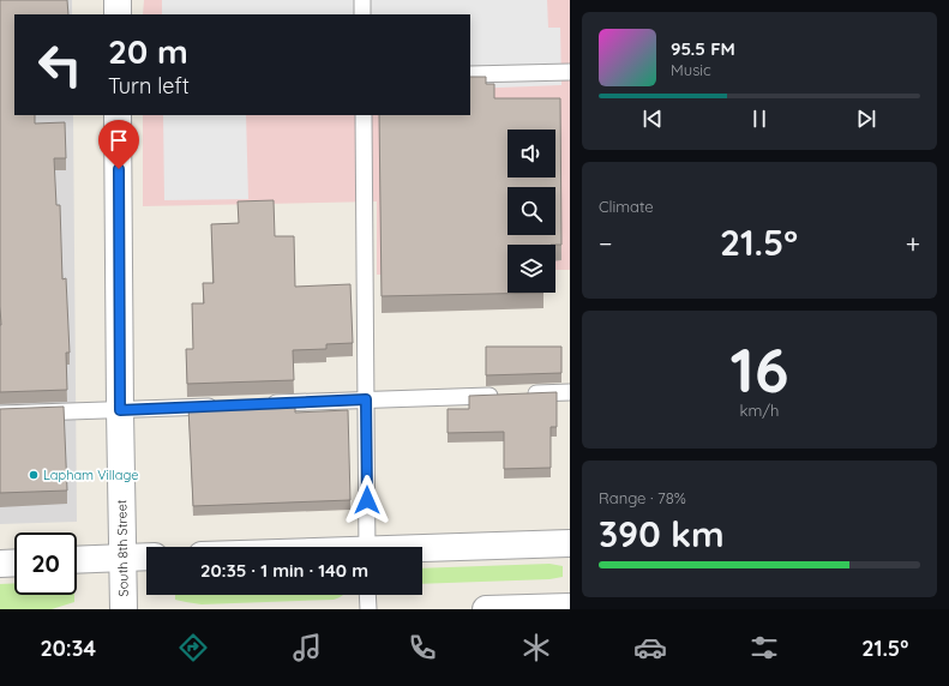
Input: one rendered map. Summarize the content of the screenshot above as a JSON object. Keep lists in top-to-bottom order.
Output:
{
  "streets": {
    "street": ["South 8th Street"]
  },
  "places": ["Lapham Village"],
  "page": {
    "turn": ["20 m", "Turn left"],
    "song": ["95.5 FM", "Music"],
    "tile": [
      "Climate",
      ["16", "km/h"],
      ["Range · 78%", "390 km"]
    ],
    "heat": ["−", "21.5°", "+"],
    "limit": "20",
    "trip": "20:35 · 1 min · 140 m",
    "tabs": ["20:34", "21.5°"]
  }
}
